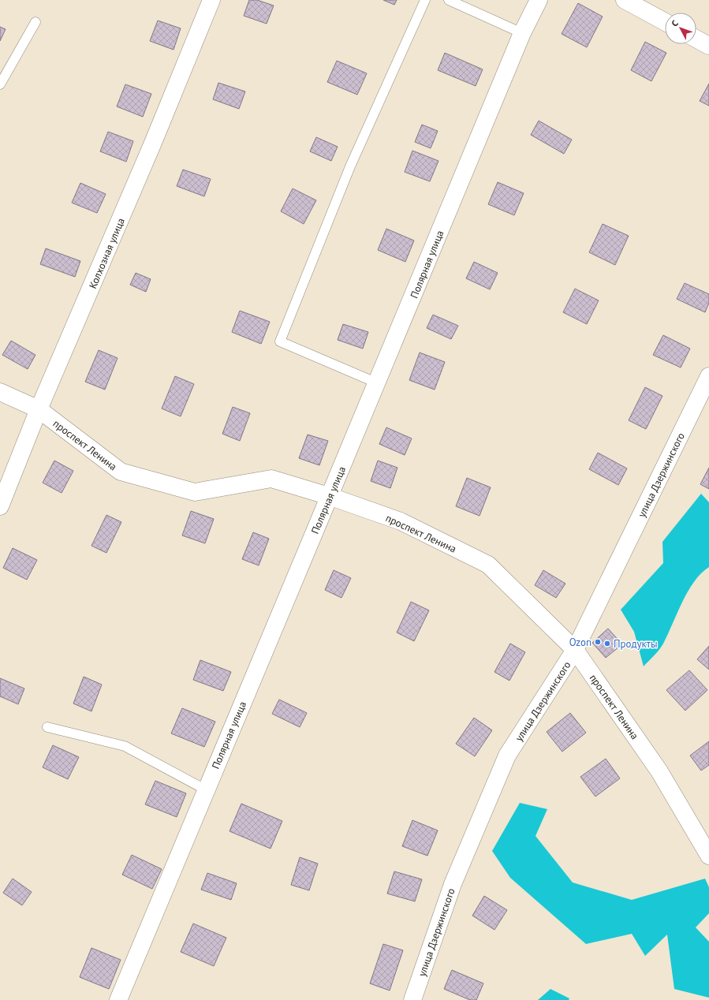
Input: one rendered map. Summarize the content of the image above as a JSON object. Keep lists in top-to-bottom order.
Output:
{
  "streets": {
    "street": [
      "Колхозная улица",
      "Полярная улица",
      "проспект Ленина",
      "улица Дзержинского"
    ]
  },
  "crossings": [
    ["Колхозная улица", "проспект Ленина"],
    ["Полярная улица", "проспект Ленина"],
    ["проспект Ленина", "улица Дзержинского"]
  ],
  "places": ["Ozon", "Продукты"],
  "north": "top left"
}
